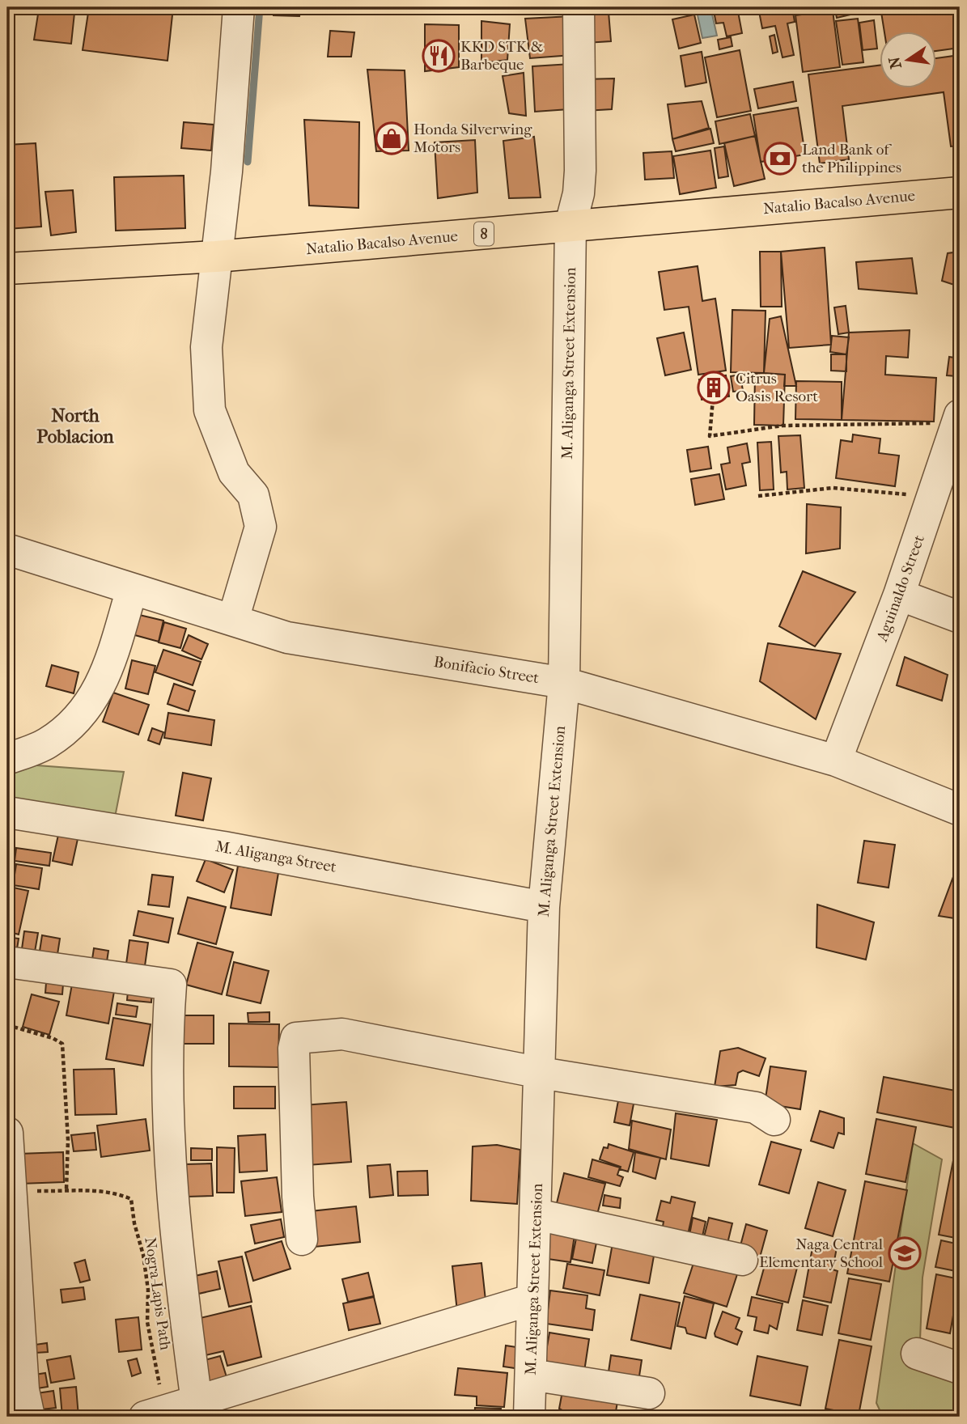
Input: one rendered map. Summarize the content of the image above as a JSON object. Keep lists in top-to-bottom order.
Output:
{
  "streets": {
    "highway": ["Natalio Bacalso Avenue", "8"],
    "street": [
      "M. Aliganga Street Extension",
      "Aguinaldo Street",
      "Bonifacio Street",
      "M. Aliganga Street"
    ],
    "path": ["Nogra-Lapis Path"]
  },
  "crossings": [
    ["Natalio Bacalso Avenue", "M. Aliganga Street Extension"],
    ["M. Aliganga Street Extension", "Bonifacio Street"],
    ["M. Aliganga Street Extension", "M. Aliganga Street"],
    ["Aguinaldo Street", "Bonifacio Street"]
  ],
  "districts": ["North Poblacion"],
  "places": {
    "restaurant": ["KKD STK & Barbeque"],
    "shop": ["Honda Silverwing Motors"],
    "bank": ["Land Bank of the Philippines"],
    "building": ["Citrus Oasis Resort"],
    "school or university": ["Naga Central Elementary School"]
  },
  "north": "left"
}
